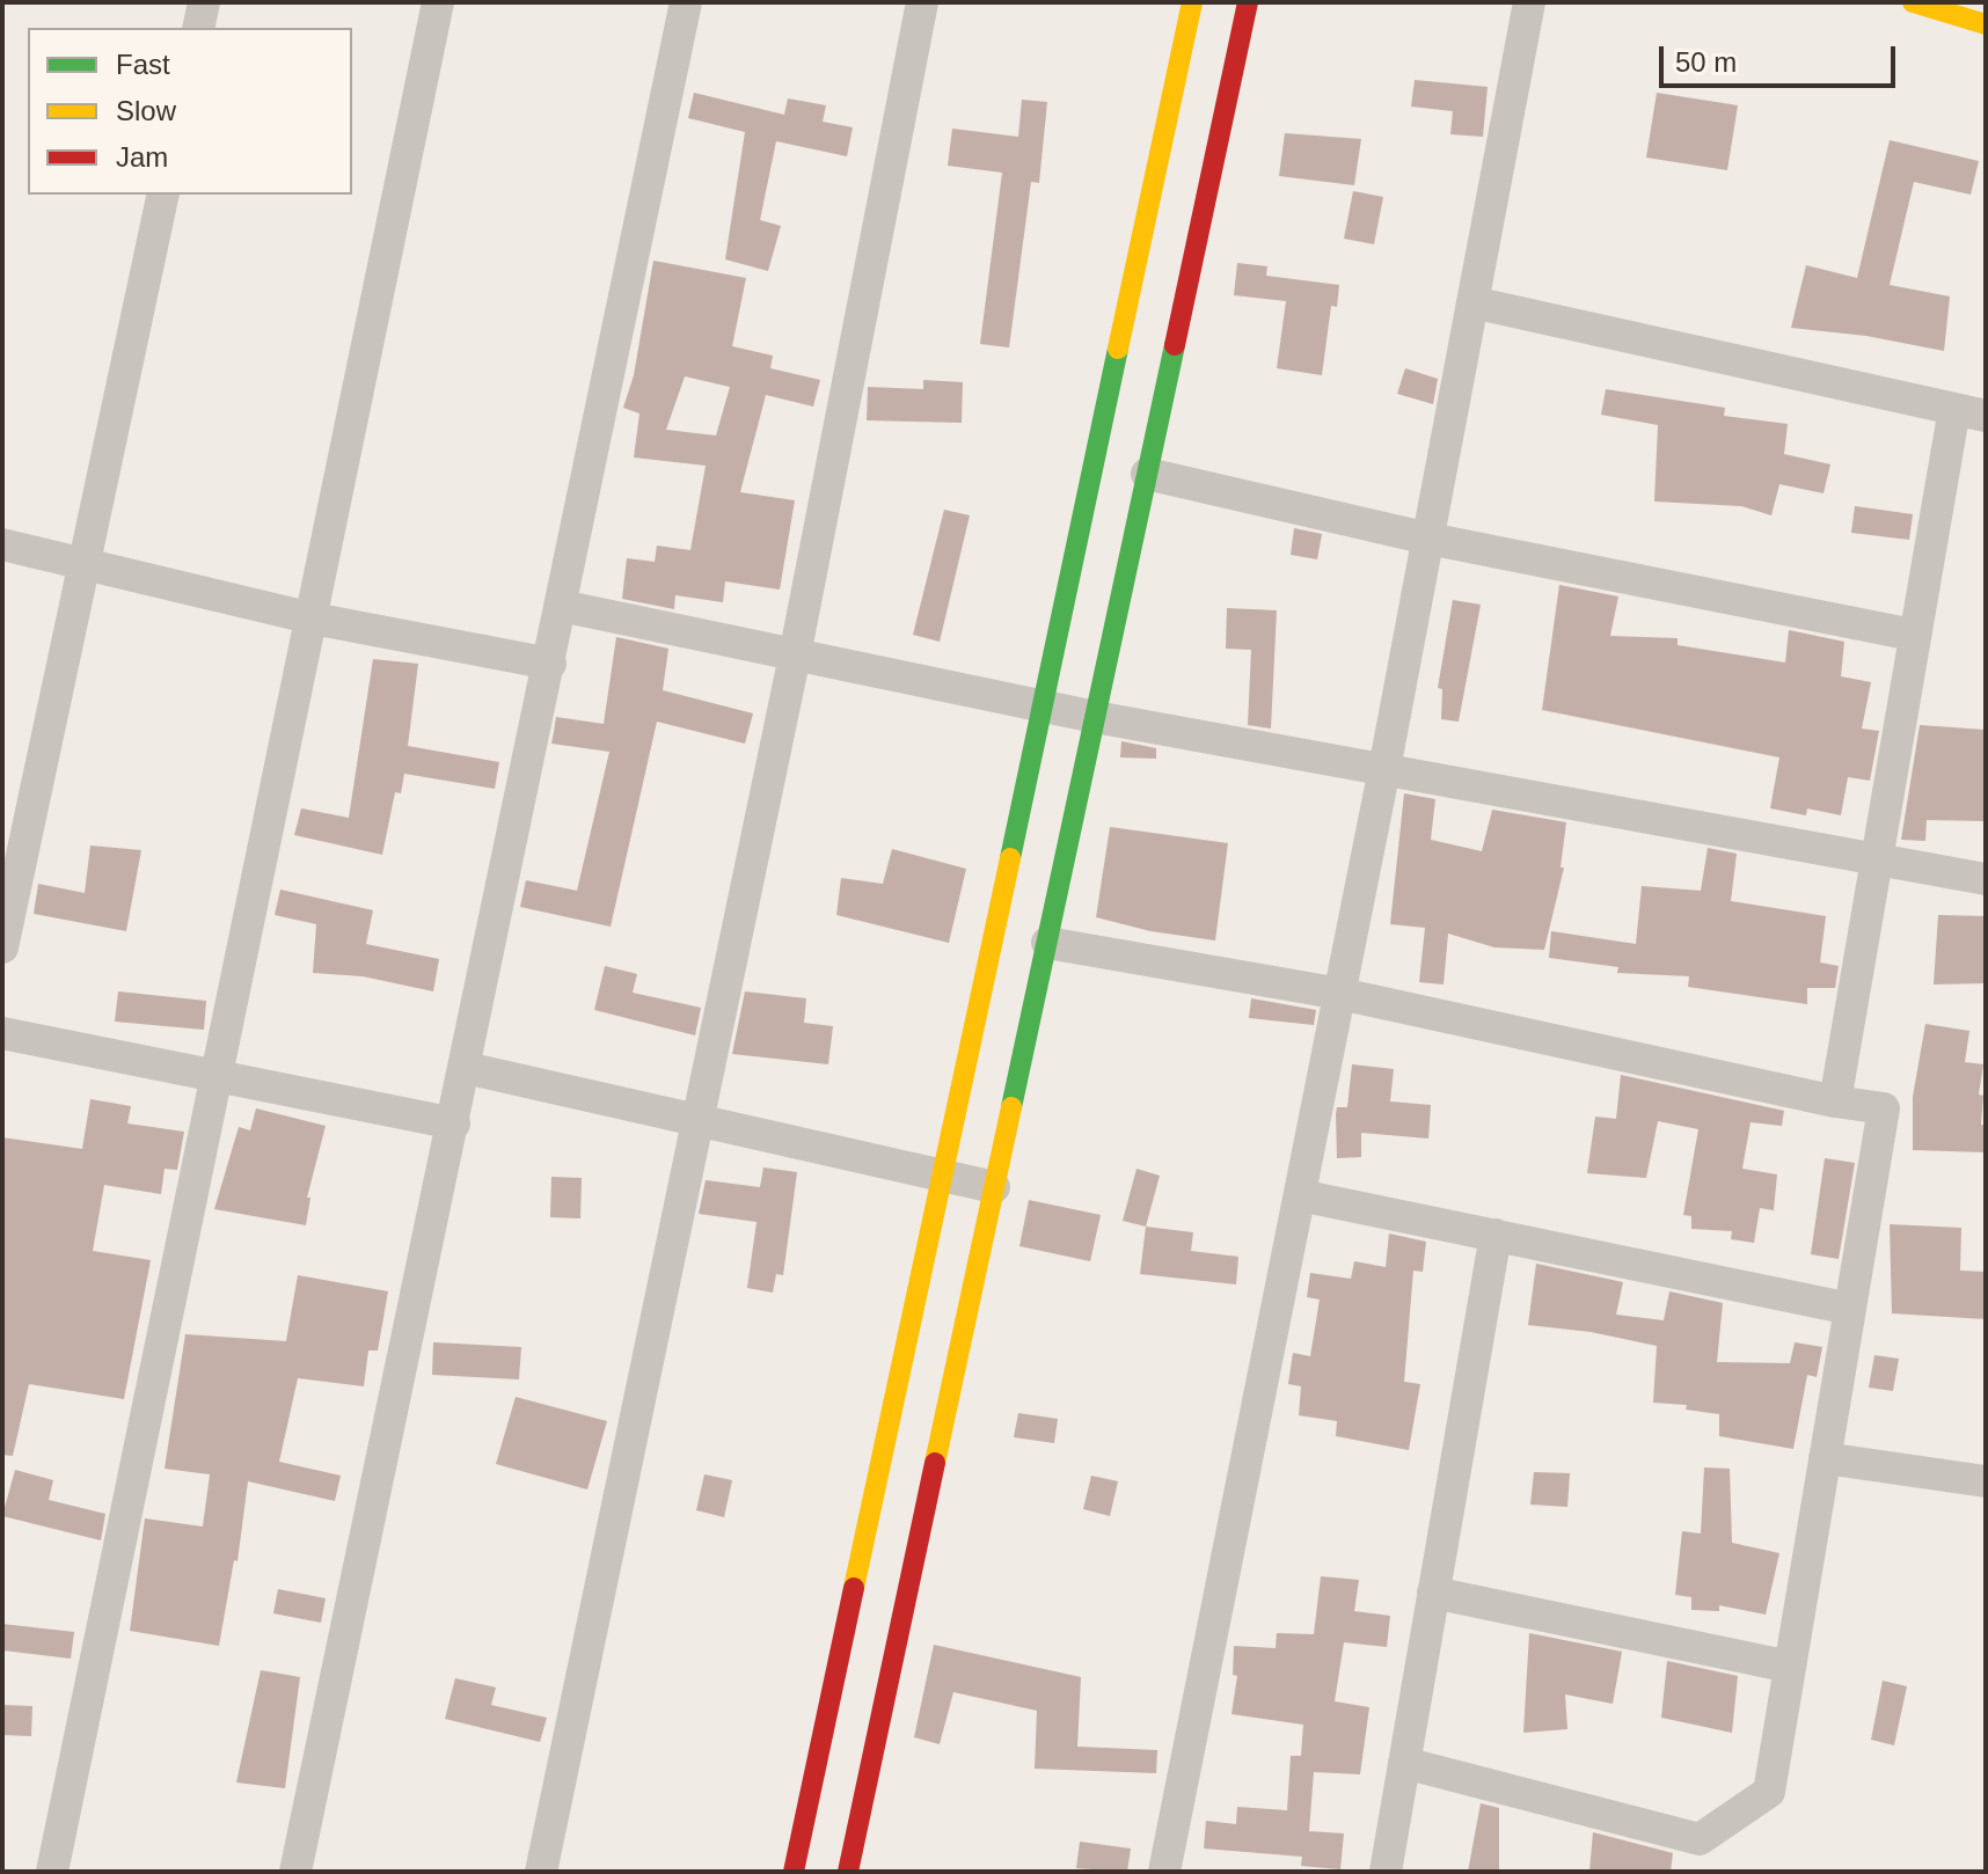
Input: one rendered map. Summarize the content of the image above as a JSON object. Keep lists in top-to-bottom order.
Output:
{
  "legend": ["Fast", "Slow", "Jam"],
  "scale_bar": "50 m"
}
